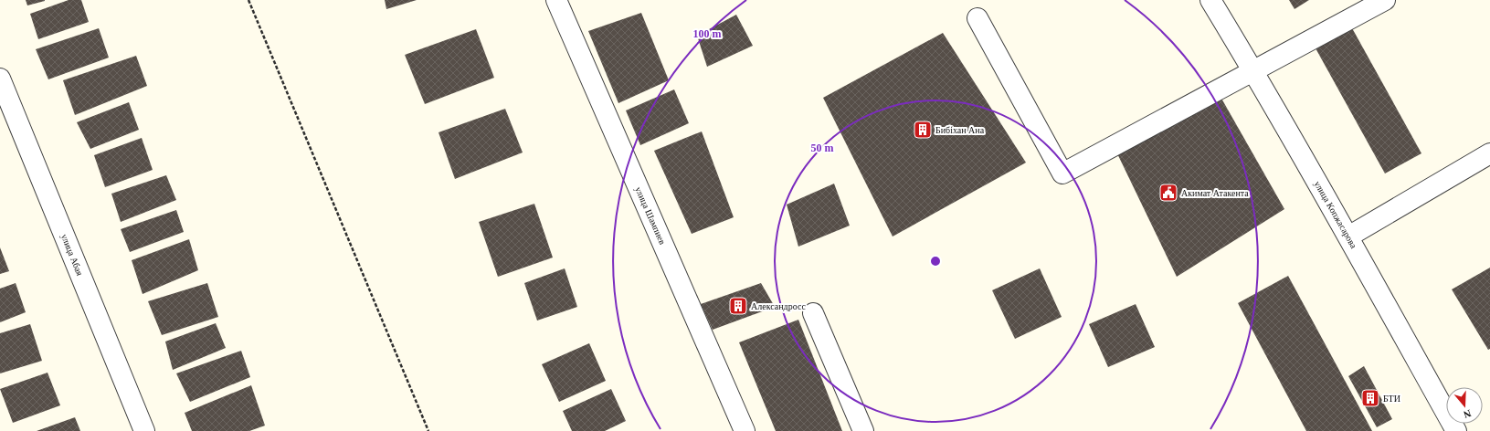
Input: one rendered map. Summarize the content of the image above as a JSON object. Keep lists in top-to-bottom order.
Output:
{
  "streets": {
    "street": ["улица Копжасарова", "улица Шампиев", "улица Абая"]
  },
  "places": {
    "building": ["Бибіхан Ана", "Александросс", "БТИ"],
    "public building": ["Акимат Атакента"]
  },
  "north": "bottom",
  "rings": ["100 m", "50 m"]
}
